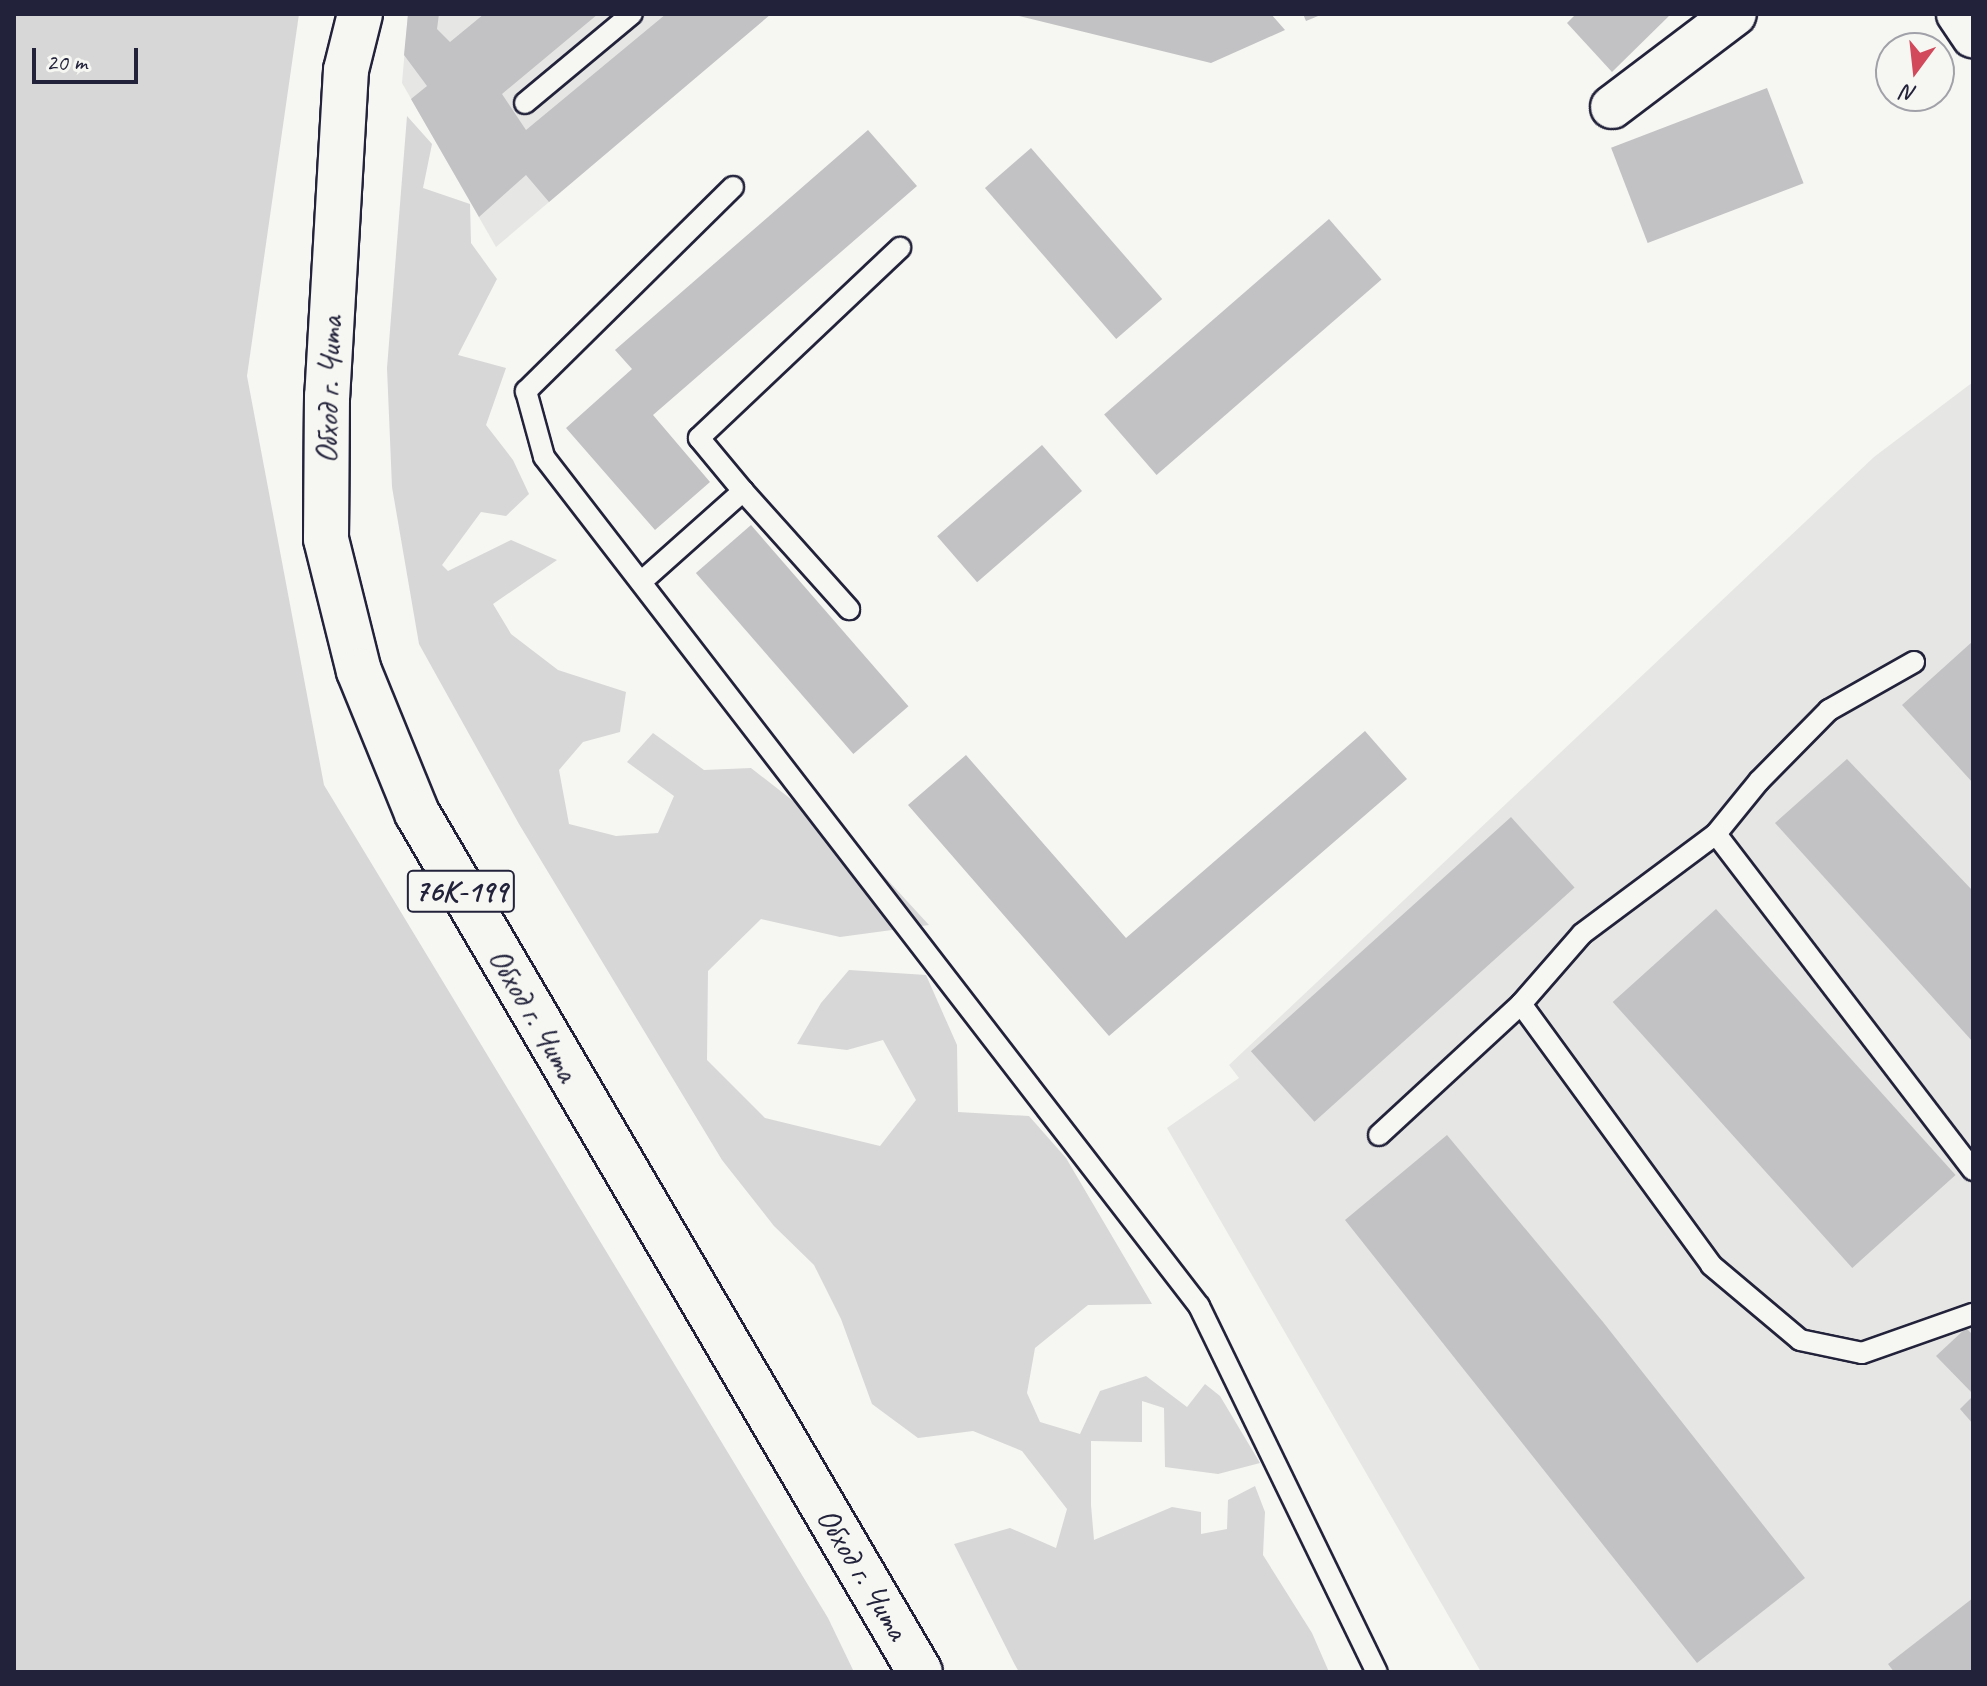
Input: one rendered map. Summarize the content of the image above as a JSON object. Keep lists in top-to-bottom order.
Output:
{
  "streets": {
    "highway": ["Обход г. Чита", "76К-199"]
  },
  "scale_bar": "20 m",
  "north": "bottom"
}
